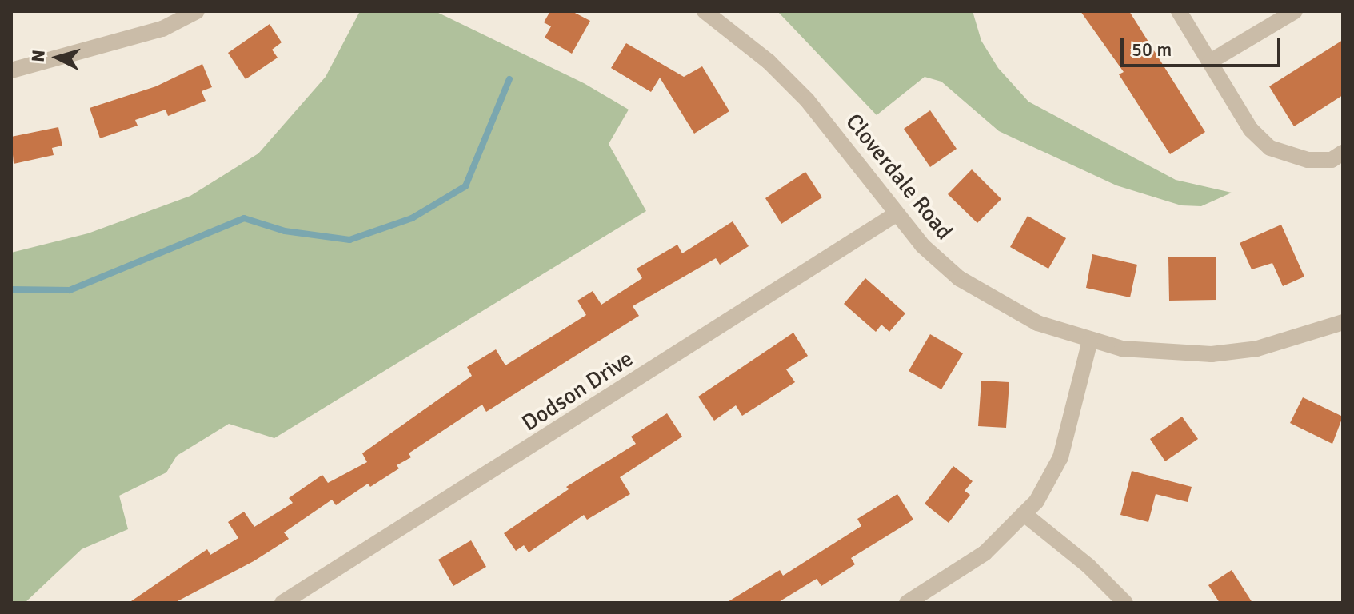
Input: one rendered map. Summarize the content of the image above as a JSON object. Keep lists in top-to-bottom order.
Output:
{
  "streets": {
    "street": ["Cloverdale Road", "Dodson Drive"]
  },
  "crossings": [
    ["Cloverdale Road", "Dodson Drive"]
  ],
  "scale_bar": "50 m",
  "north": "left"
}
